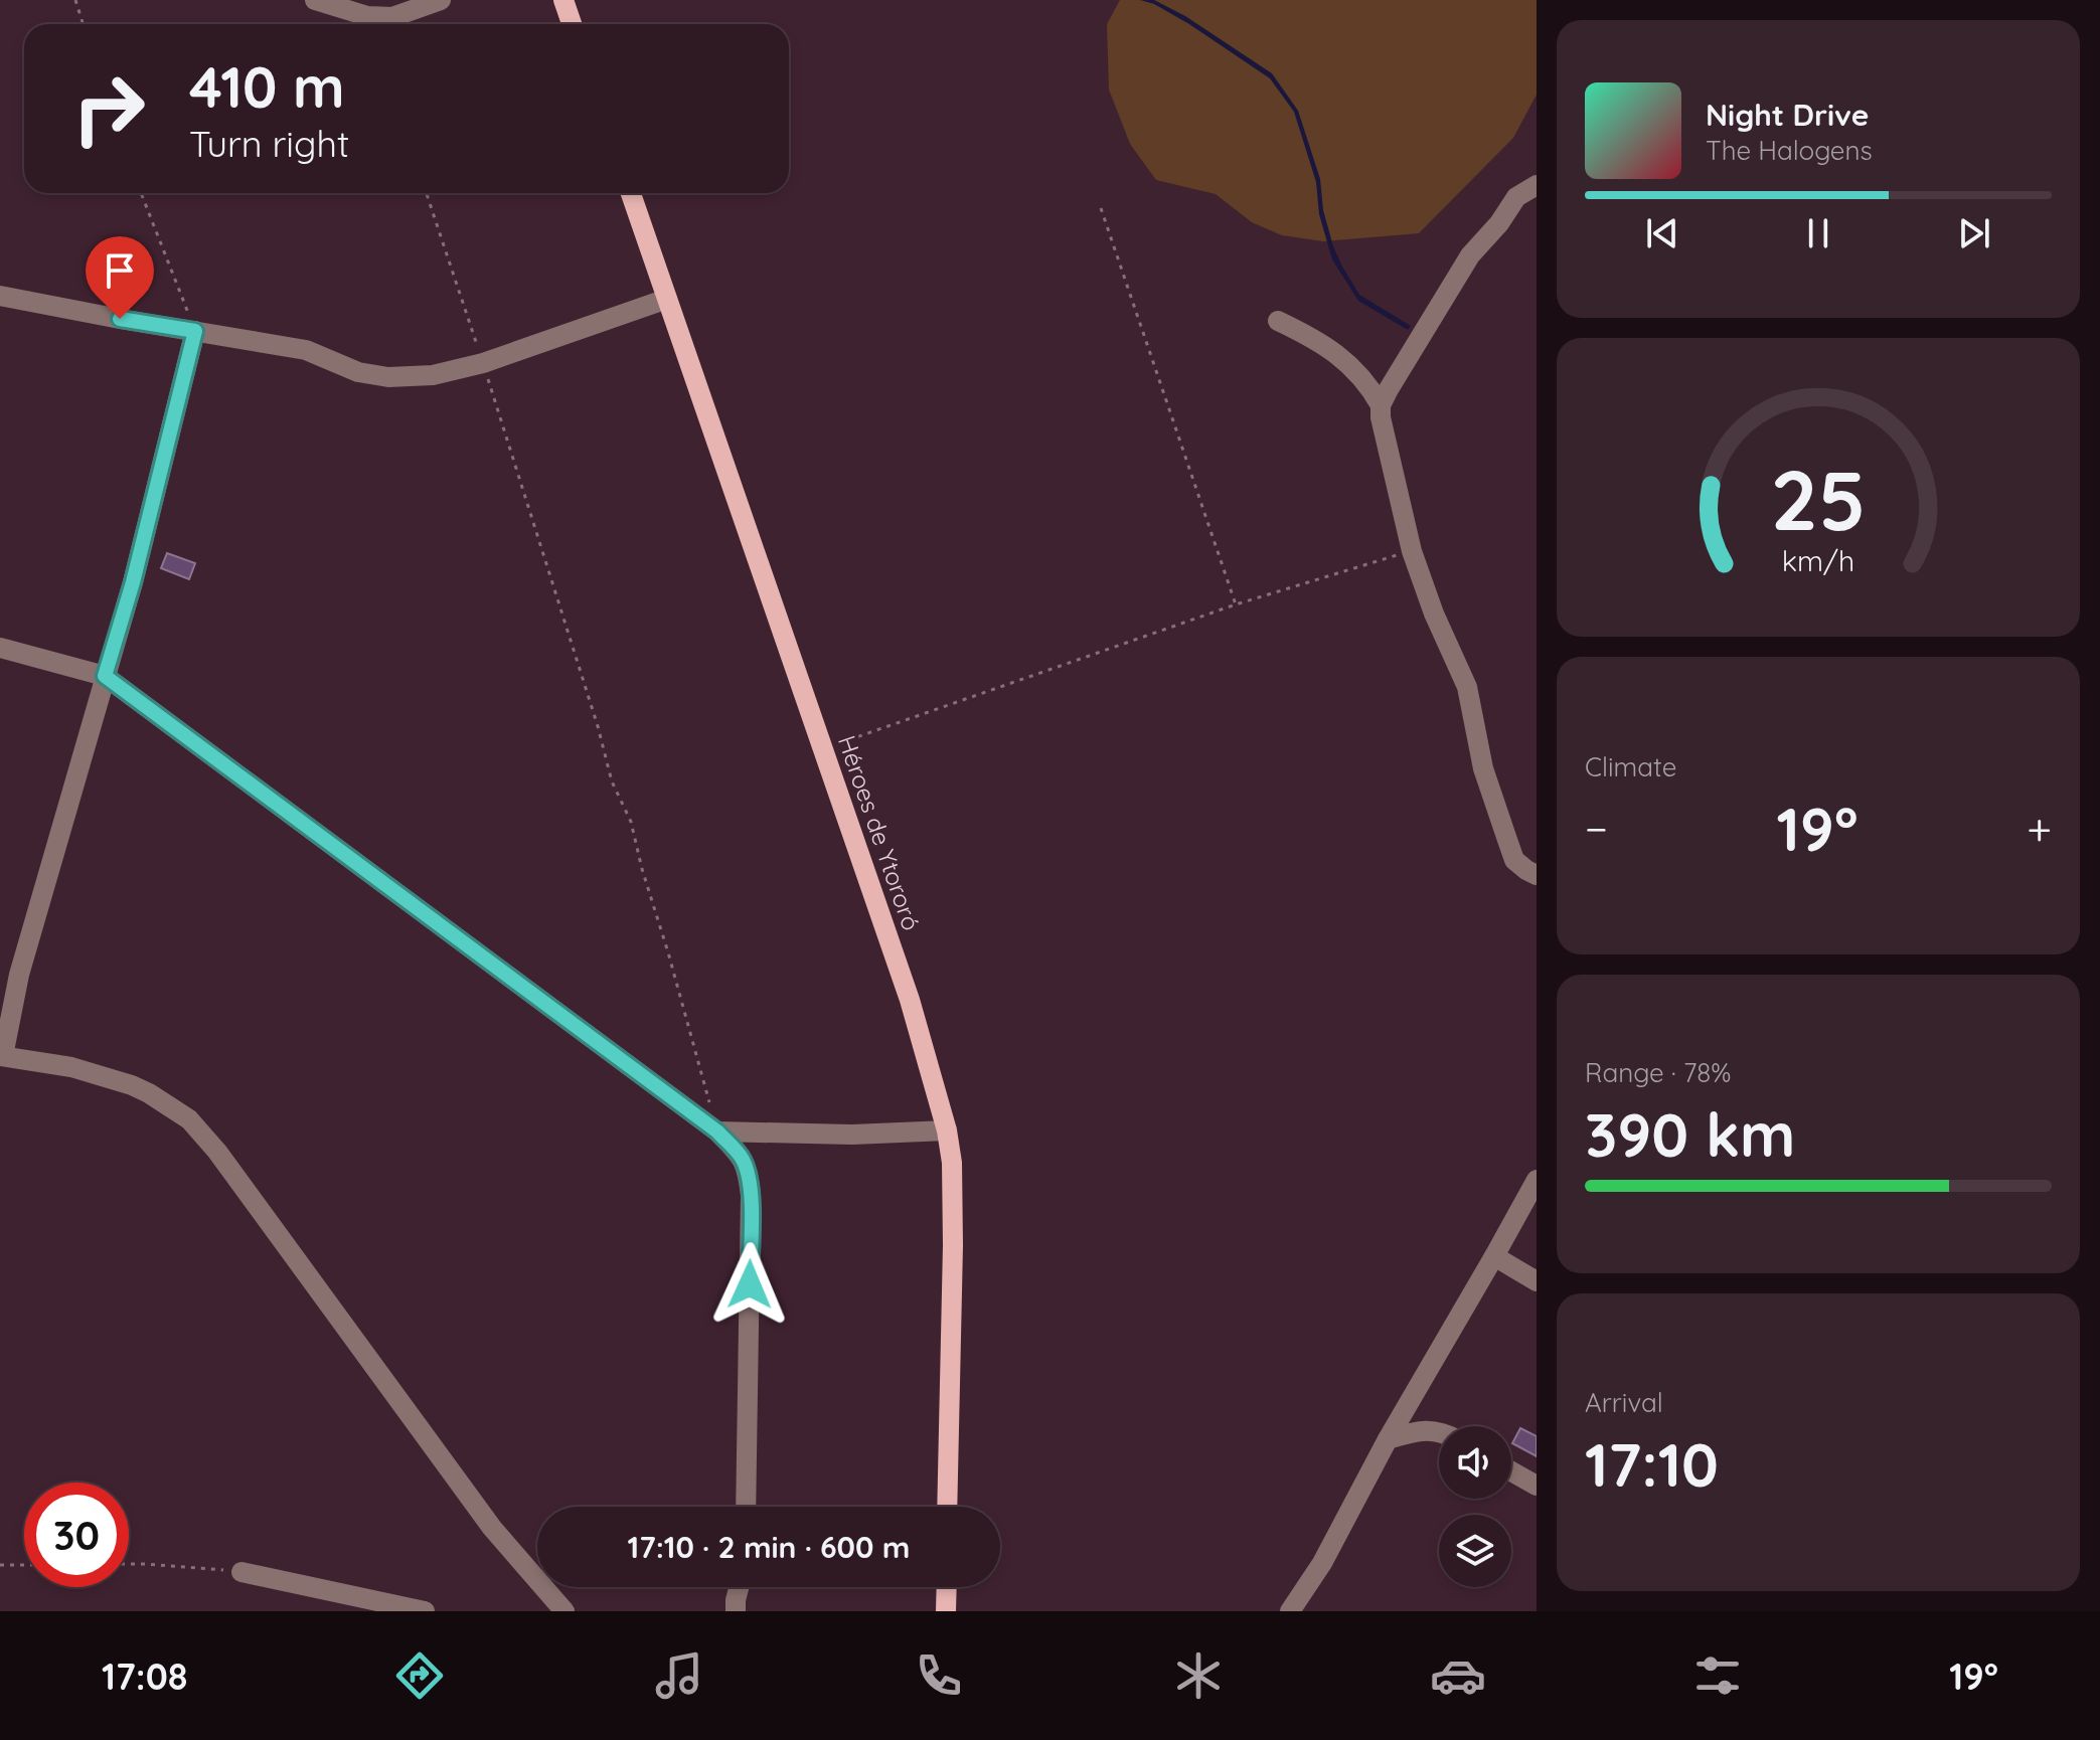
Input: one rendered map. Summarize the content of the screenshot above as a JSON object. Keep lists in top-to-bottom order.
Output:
{
  "streets": {
    "main road": ["Héroes de Ytororó"]
  },
  "page": {
    "turn": ["410 m", "Turn right"],
    "song": ["Night Drive", "The Halogens"],
    "tile": [
      "Climate",
      ["Range · 78%", "390 km"],
      ["Arrival", "17:10"]
    ],
    "heat": ["−", "19°", "+"],
    "limit": "30",
    "trip": "17:10 · 2 min · 600 m",
    "tabs": ["17:08", "19°"],
    "gauge": ["25", "km/h"]
  }
}
